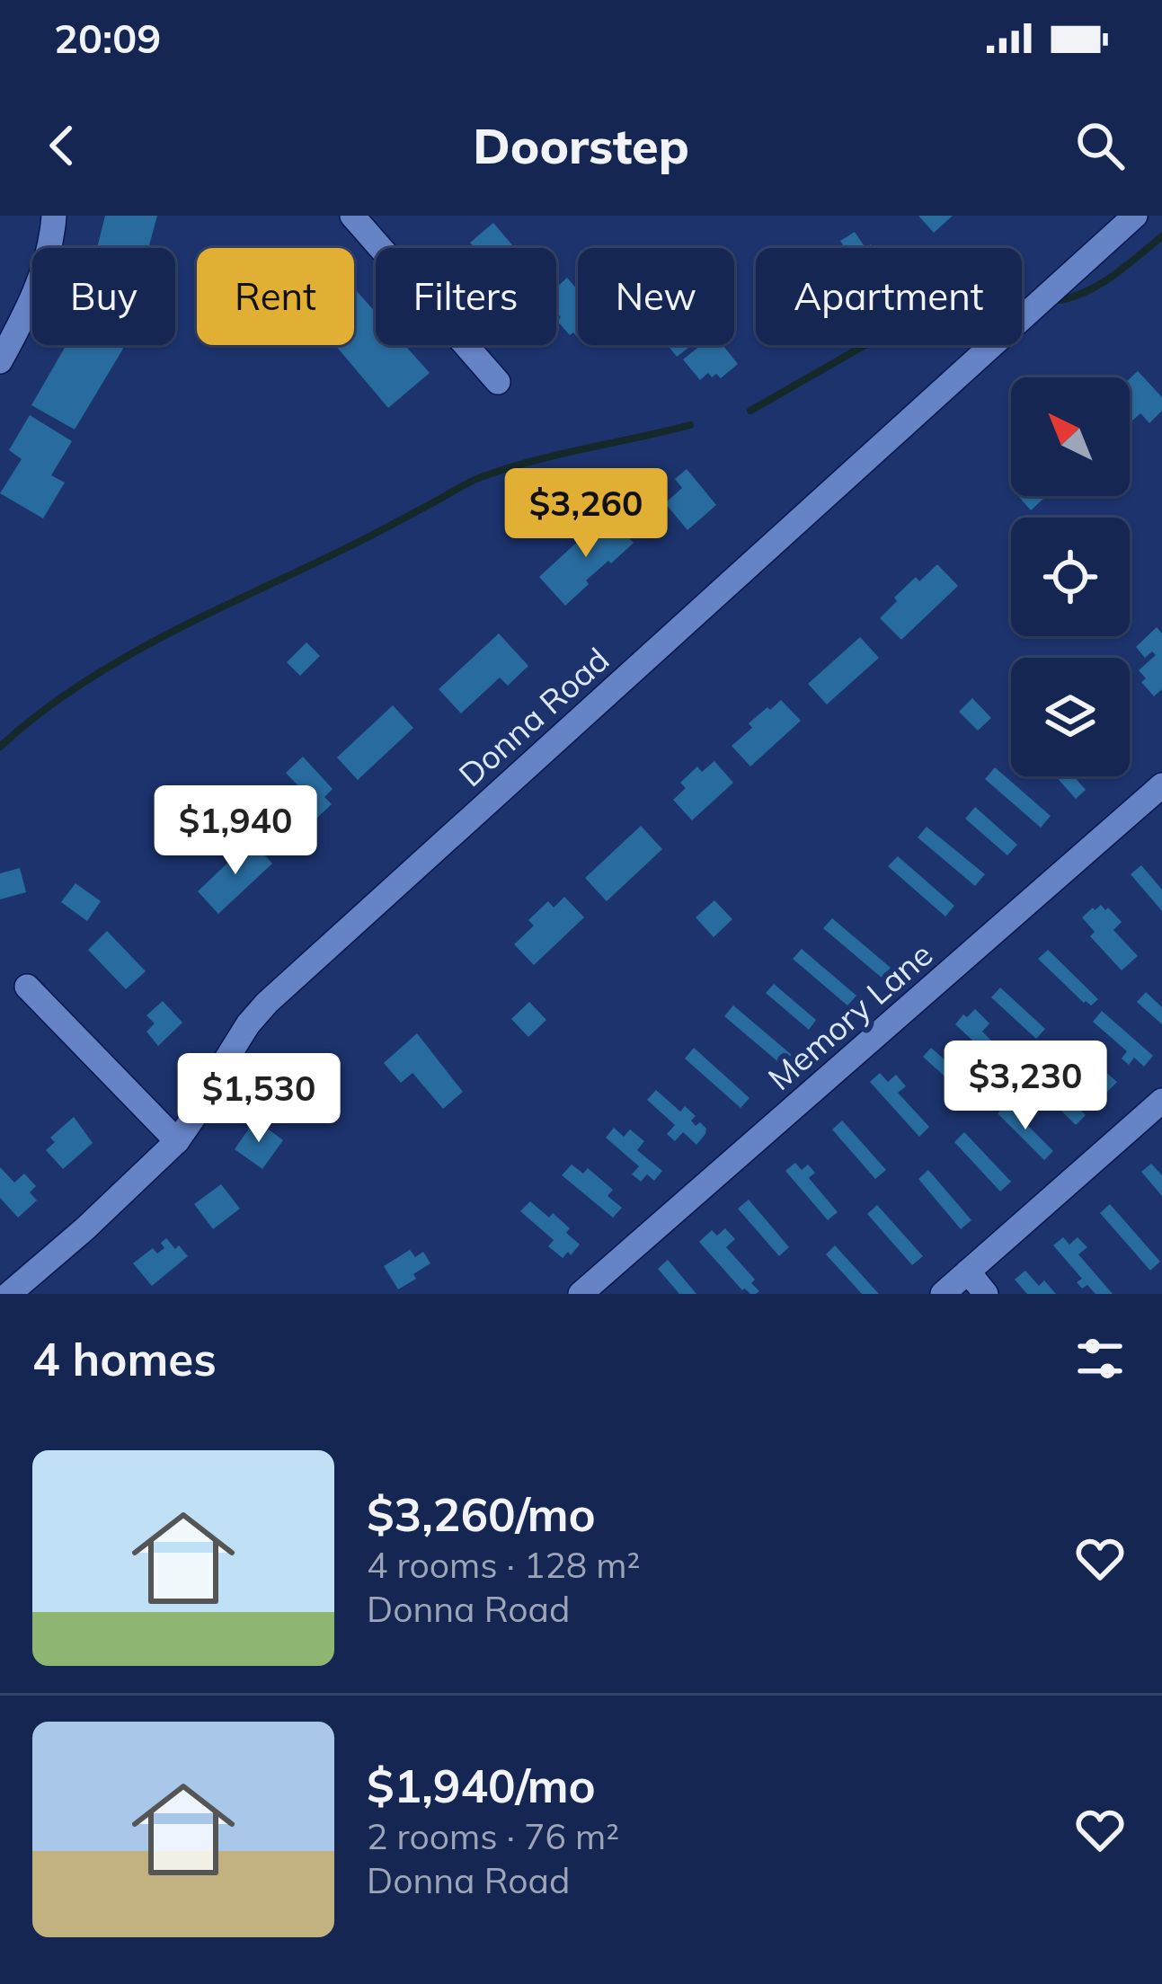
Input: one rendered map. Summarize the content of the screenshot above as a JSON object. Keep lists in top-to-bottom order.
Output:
{
  "streets": {
    "street": ["Donna Road", "Memory Lane"]
  },
  "north": "top left",
  "page": {
    "status": "20:09",
    "header": "Doorstep",
    "chip": [
      "Buy",
      "Rent",
      "Filters",
      "New",
      "Apartment"
    ],
    "price": [
      "$3,260",
      "$1,940",
      "$3,230",
      "$1,530"
    ],
    "heading": "4 homes",
    "list": [
      {
        "name": "$3,260/mo",
        "note": "4 rooms · 128 m² · Donna Road"
      },
      {
        "name": "$1,940/mo",
        "note": "2 rooms · 76 m² · Donna Road"
      }
    ]
  }
}
